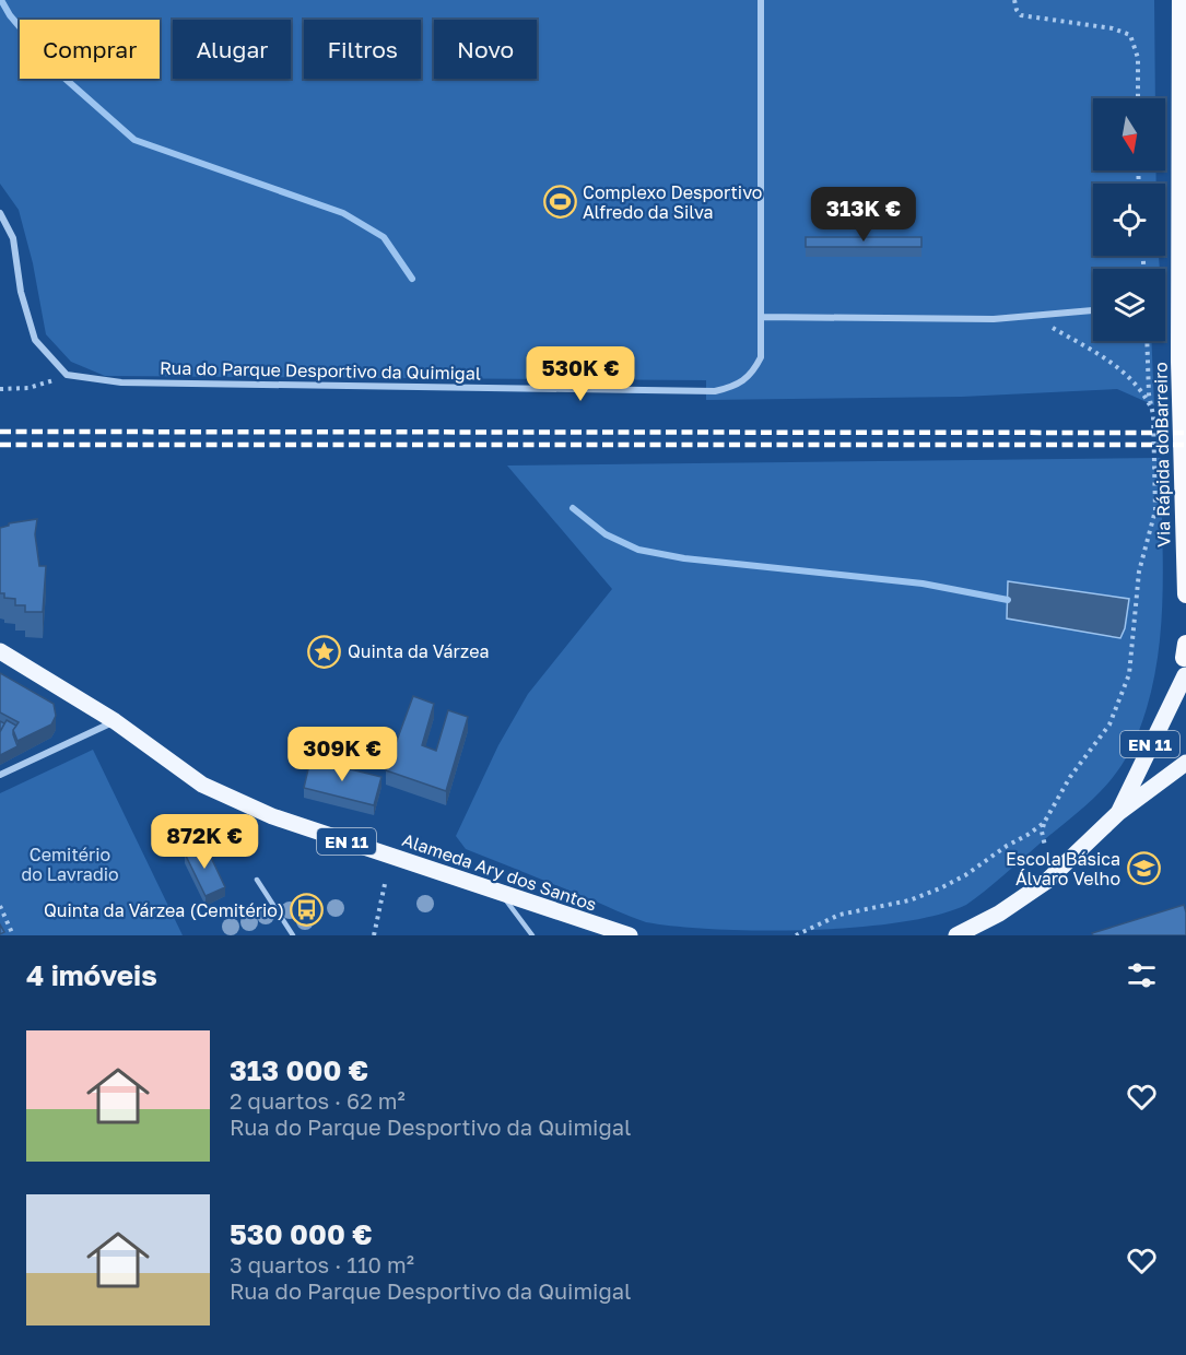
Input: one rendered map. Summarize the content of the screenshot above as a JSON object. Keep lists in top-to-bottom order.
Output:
{
  "streets": {
    "highway": ["Via Rápida do Barreiro"],
    "main road": ["EN 11", "Alameda Ary dos Santos"],
    "street": ["Rua do Parque Desportivo da Quimigal"]
  },
  "crossings": [
    ["EN 11", "Alameda Ary dos Santos"]
  ],
  "parks": ["Cemitério do Lavradio"],
  "places": {
    "sports": ["Complexo Desportivo Alfredo da Silva"],
    "place": ["Quinta da Várzea"],
    "school or university": ["Escola Básica Álvaro Velho"],
    "bus stop": ["Quinta da Várzea (Cemitério)"]
  },
  "north": "bottom",
  "page": {
    "chip": [
      "Comprar",
      "Alugar",
      "Filtros",
      "Novo"
    ],
    "price": [
      "313K €",
      "530K €",
      "309K €",
      "872K €"
    ],
    "heading": "4 imóveis",
    "list": [
      {
        "name": "313 000 €",
        "note": "2 quartos · 62 m² · Rua do Parque Desportivo da Quimigal"
      },
      {
        "name": "530 000 €",
        "note": "3 quartos · 110 m² · Rua do Parque Desportivo da Quimigal"
      }
    ]
  }
}
